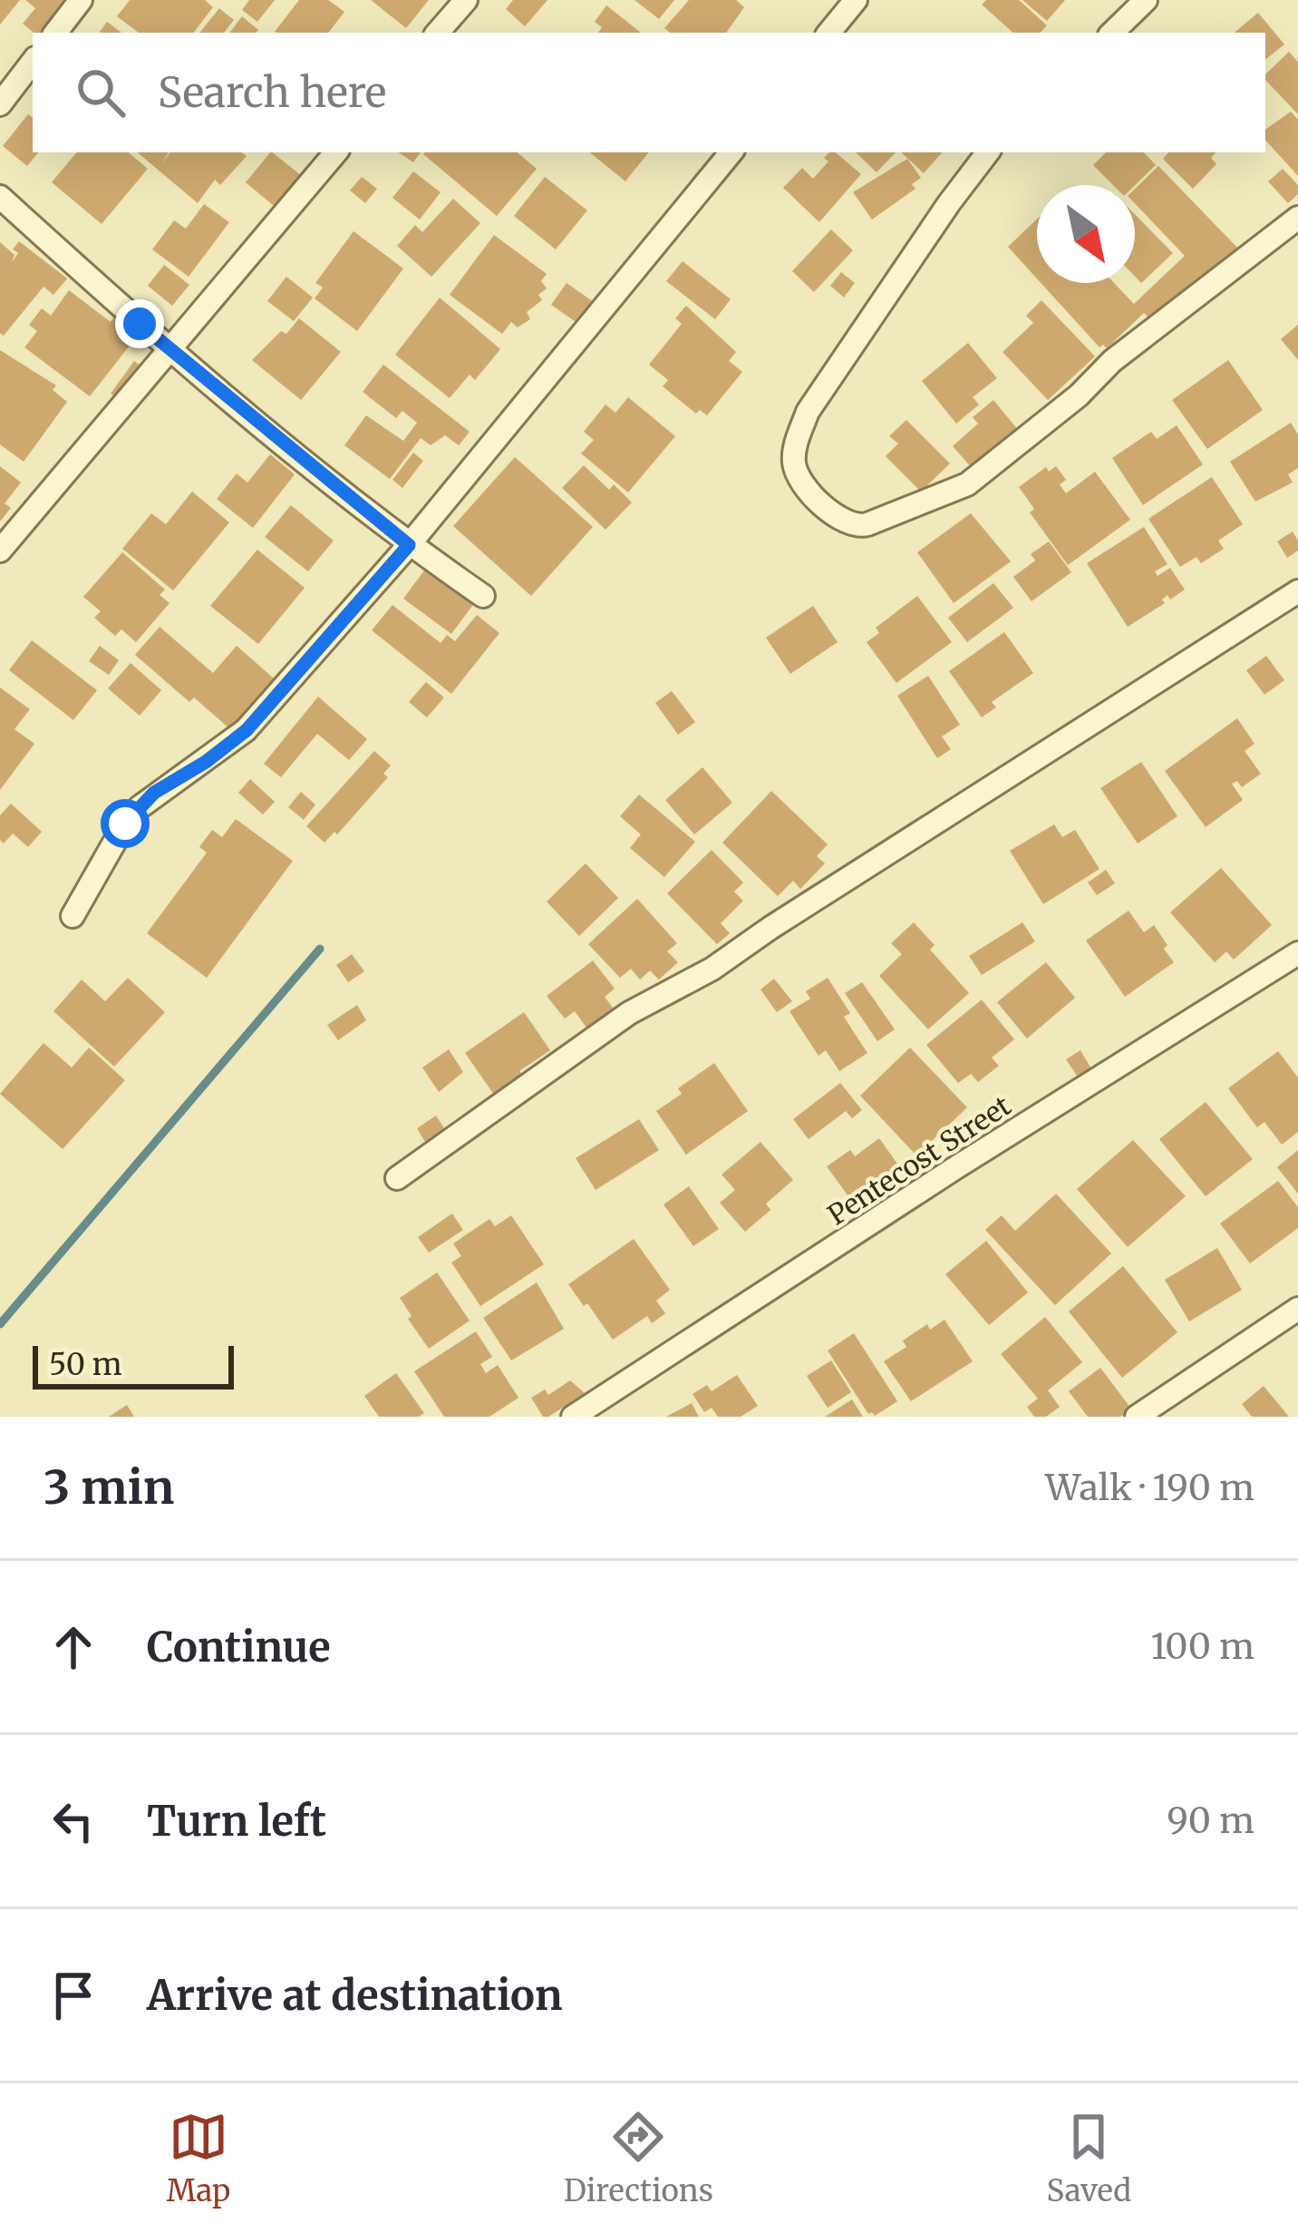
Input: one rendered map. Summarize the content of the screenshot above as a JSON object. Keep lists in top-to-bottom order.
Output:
{
  "streets": {
    "street": ["Pentecost Street"]
  },
  "scale_bar": "50 m",
  "north": "bottom right",
  "page": {
    "search": "Search here",
    "scale": "50 m",
    "heading": ["3 min", "Walk · 190 m"],
    "list": [
      ["Continue", "100 m"],
      ["Turn left", "90 m"],
      "Arrive at destination"
    ],
    "nav": ["Map", "Directions", "Saved"]
  }
}
